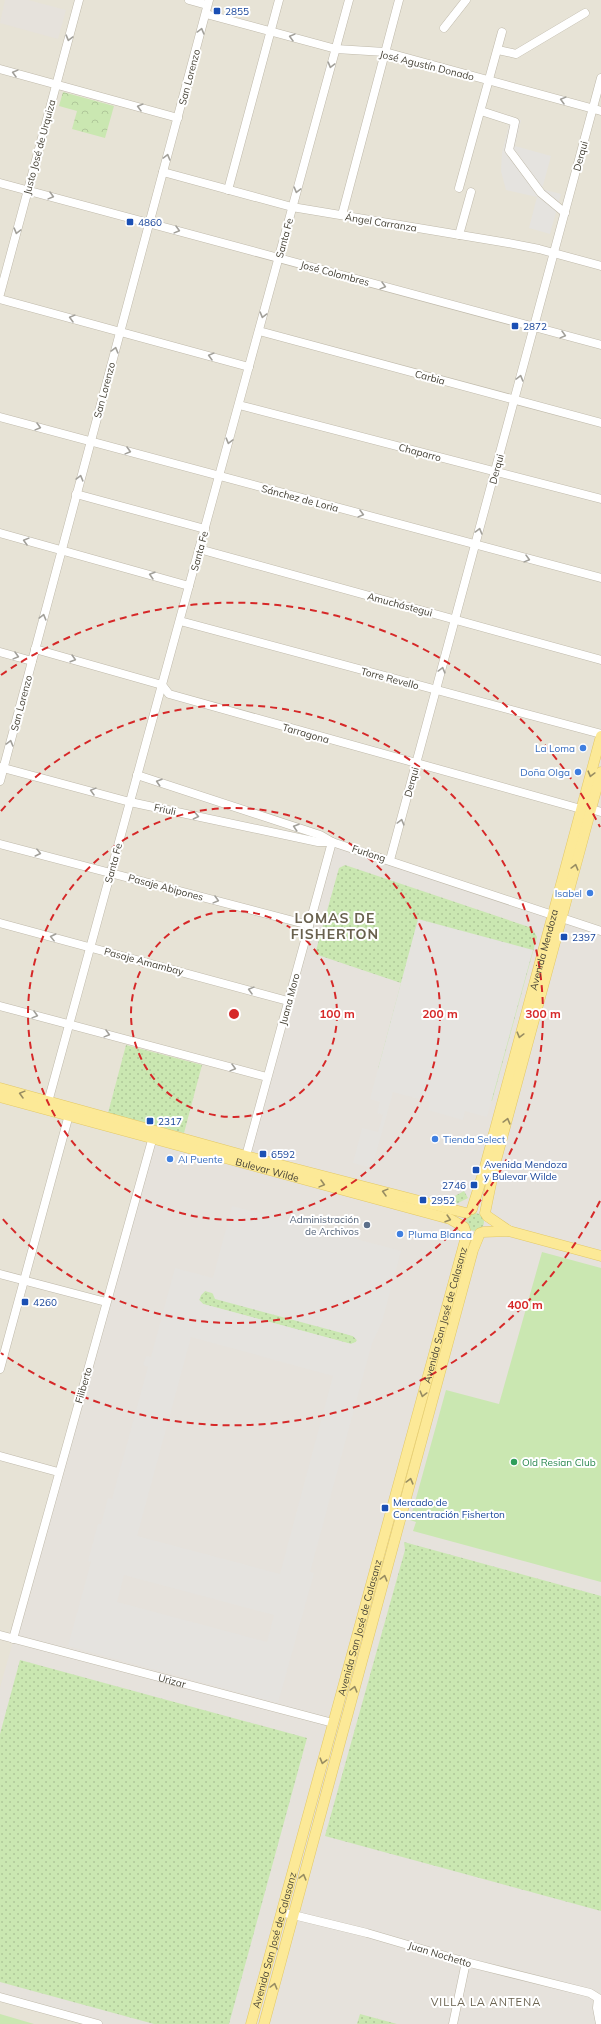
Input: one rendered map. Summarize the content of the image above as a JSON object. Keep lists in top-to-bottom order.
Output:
{
  "streets": {
    "main road": [
      "Avenida Mendoza",
      "Bulevar Wilde",
      "Avenida San José de Calasanz",
      "Urizar"
    ],
    "street": [
      "José Agustín Donado",
      "San Lorenzo",
      "Justo José de Urquiza",
      "Derqui",
      "Ángel Carranza",
      "Santa Fe",
      "José Colombres",
      "Carbia",
      "Chaparro",
      "Sánchez de Loria",
      "Amuchástegui",
      "Torre Revello",
      "Tarragona",
      "Friuli",
      "Furlong",
      "Pasaje Abipones",
      "Pasaje Amambay",
      "Juana Moro",
      "Filiberto",
      "Juan Nochetto"
    ]
  },
  "crossings": [
    ["José Agustín Donado", "San Lorenzo"],
    ["José Agustín Donado", "Derqui"],
    ["José Agustín Donado", "Santa Fe"],
    ["San Lorenzo", "Ángel Carranza"],
    ["San Lorenzo", "José Colombres"],
    ["San Lorenzo", "Sánchez de Loria"],
    ["San Lorenzo", "Tarragona"],
    ["San Lorenzo", "Friuli"],
    ["Justo José de Urquiza", "José Colombres"],
    ["Derqui", "Ángel Carranza"],
    ["Derqui", "José Colombres"],
    ["Derqui", "Carbia"],
    ["Derqui", "Chaparro"],
    ["Derqui", "Sánchez de Loria"],
    ["Derqui", "Amuchástegui"],
    ["Derqui", "Torre Revello"],
    ["Derqui", "Tarragona"],
    ["Derqui", "Furlong"],
    ["Ángel Carranza", "Santa Fe"],
    ["Santa Fe", "José Colombres"],
    ["Santa Fe", "Carbia"],
    ["Santa Fe", "Chaparro"],
    ["Santa Fe", "Sánchez de Loria"],
    ["Santa Fe", "Amuchástegui"],
    ["Santa Fe", "Torre Revello"],
    ["Santa Fe", "Tarragona"],
    ["Santa Fe", "Friuli"],
    ["Santa Fe", "Furlong"],
    ["Santa Fe", "Pasaje Abipones"],
    ["Santa Fe", "Pasaje Amambay"],
    ["Santa Fe", "Bulevar Wilde"],
    ["Torre Revello", "Avenida Mendoza"],
    ["Tarragona", "Avenida Mendoza"],
    ["Friuli", "Furlong"],
    ["Friuli", "Juana Moro"],
    ["Furlong", "Avenida Mendoza"],
    ["Furlong", "Juana Moro"],
    ["Pasaje Abipones", "Juana Moro"],
    ["Avenida Mendoza", "Bulevar Wilde"],
    ["Avenida Mendoza", "Avenida San José de Calasanz"],
    ["Pasaje Amambay", "Juana Moro"],
    ["Juana Moro", "Bulevar Wilde"],
    ["Bulevar Wilde", "Avenida San José de Calasanz"],
    ["Bulevar Wilde", "Filiberto"],
    ["Avenida San José de Calasanz", "Urizar"],
    ["Avenida San José de Calasanz", "Juan Nochetto"],
    ["Filiberto", "Urizar"]
  ],
  "one_way": [
    "José Agustín Donado",
    "Justo José de Urquiza",
    "Derqui",
    "José Colombres",
    "Sánchez de Loria",
    "Furlong",
    "Pasaje Abipones",
    "Pasaje Amambay"
  ],
  "districts": ["LOMAS DE FISHERTON", "VILLA LA ANTENA"],
  "places": {
    "transit": [
      "2855",
      "4860",
      "2872",
      "2397",
      "2317",
      "6592",
      "Avenida Mendoza y Bulevar Wilde",
      "2746",
      "2952",
      "4260",
      "Mercado de Concentración Fisherton"
    ],
    "other": [
      "La Loma",
      "Doña Olga",
      "Isabel",
      "Tienda Select",
      "Al Puente",
      "Administración de Archivos",
      "Pluma Blanca",
      "Old Resian Club"
    ]
  },
  "rings": [
    "100 m",
    "200 m",
    "300 m",
    "400 m"
  ]
}
